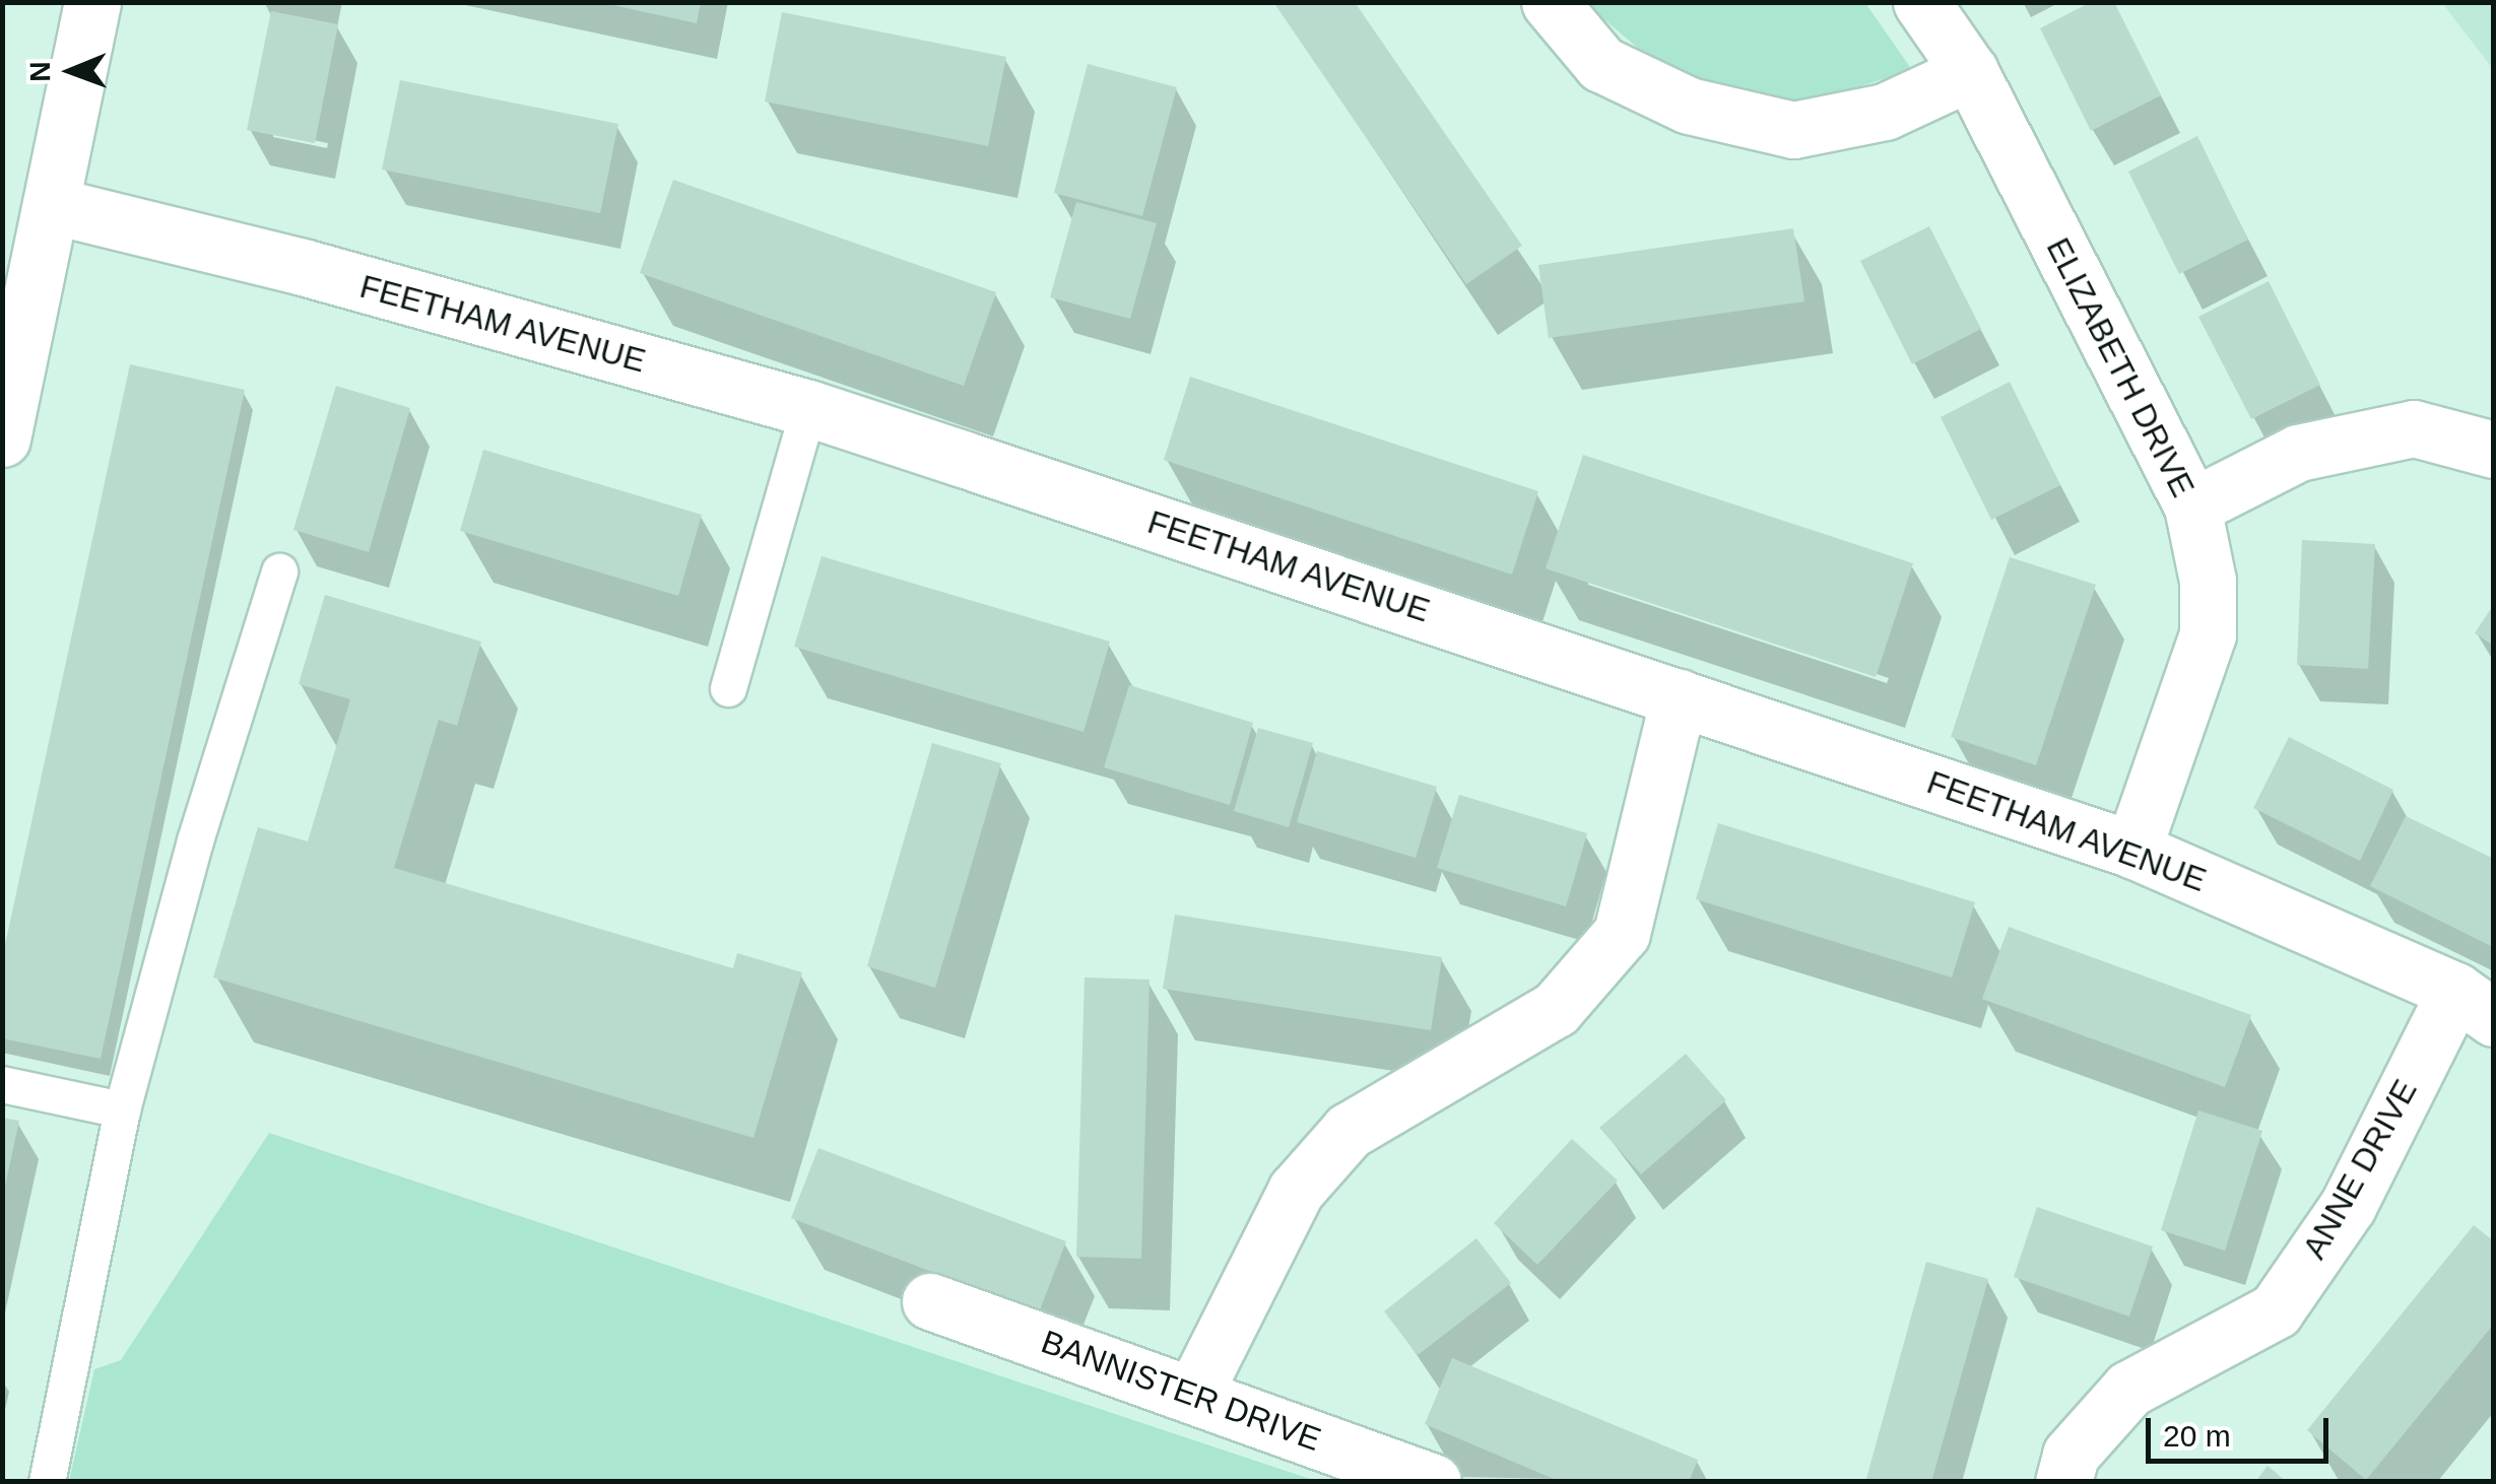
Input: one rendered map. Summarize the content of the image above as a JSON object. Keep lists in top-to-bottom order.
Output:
{
  "streets": {
    "street": [
      "FEETHAM AVENUE",
      "ELIZABETH DRIVE",
      "ANNE DRIVE",
      "BANNISTER DRIVE"
    ]
  },
  "crossings": [
    ["FEETHAM AVENUE", "ELIZABETH DRIVE"],
    ["FEETHAM AVENUE", "ANNE DRIVE"]
  ],
  "scale_bar": "20 m",
  "north": "left"
}
